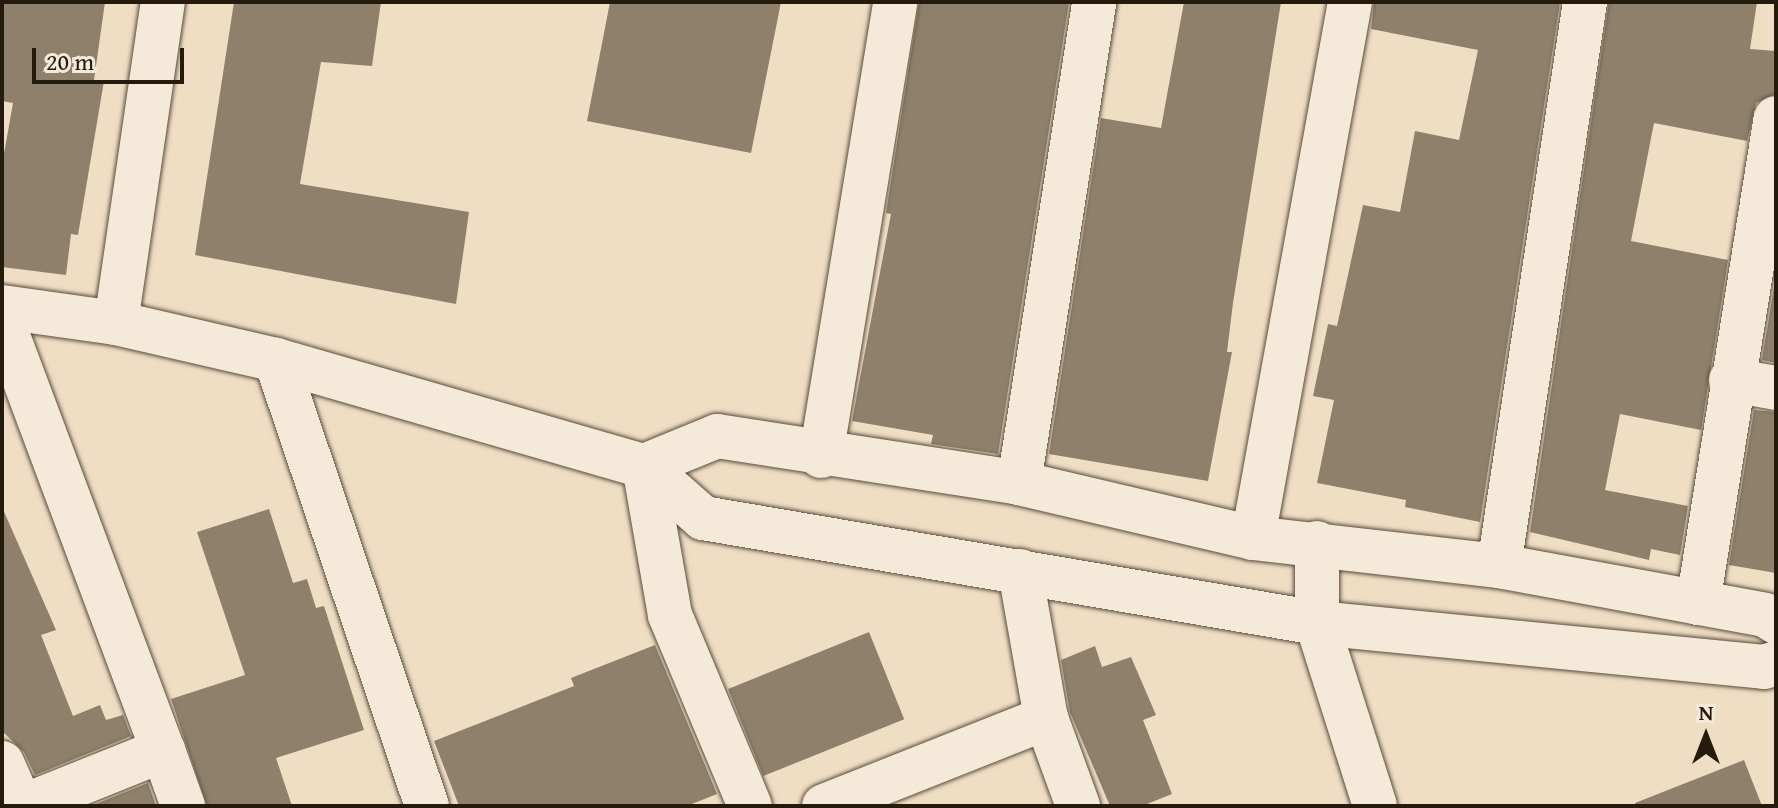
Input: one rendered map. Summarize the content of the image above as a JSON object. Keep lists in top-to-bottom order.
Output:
{
  "scale_bar": "20 m",
  "north": "top"
}
